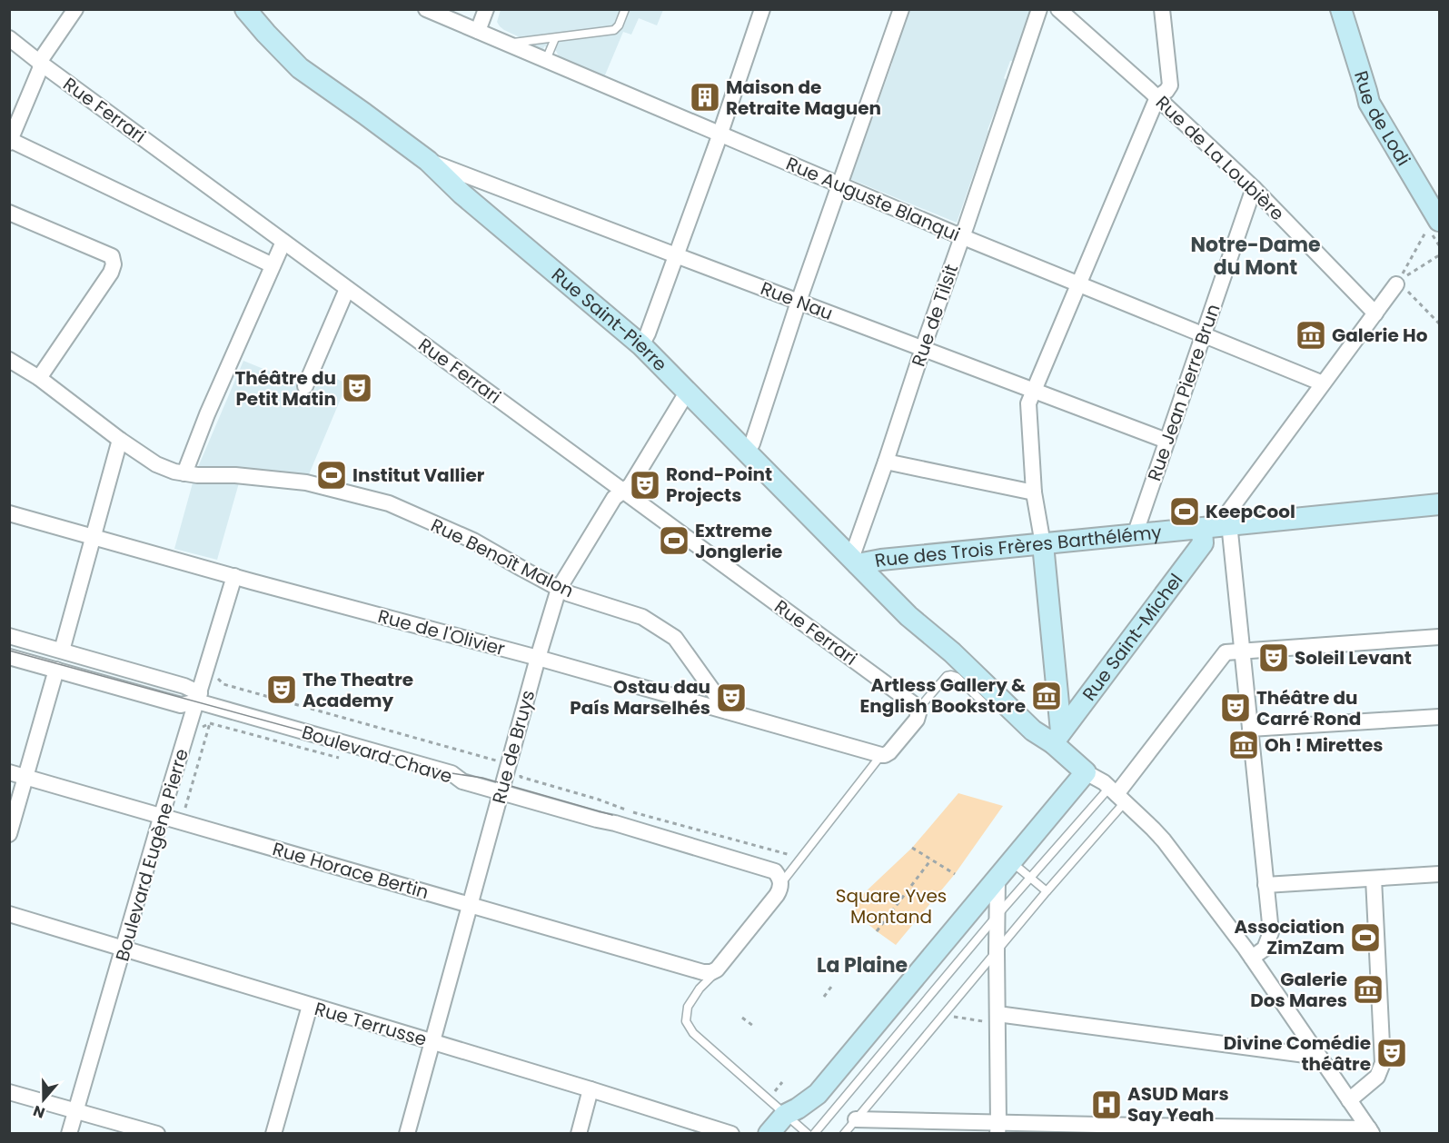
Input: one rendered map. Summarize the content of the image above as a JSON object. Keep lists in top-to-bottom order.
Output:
{
  "streets": {
    "street": [
      "Rue Ferrari",
      "Rue de Lodi",
      "Rue de La Loubière",
      "Rue Auguste Blanqui",
      "Rue Nau",
      "Rue de Tilsit",
      "Rue Saint-Pierre",
      "Rue Jean Pierre Brun",
      "Rue des Trois Frères Barthélémy",
      "Rue Benoît Malon",
      "Rue de l'Olivier",
      "Rue Saint-Michel",
      "Rue de Bruys",
      "Boulevard Chave",
      "Boulevard Eugène Pierre",
      "Rue Horace Bertin",
      "Rue Terrusse"
    ]
  },
  "crossings": [
    ["Rue Ferrari", "Rue de Bruys"],
    ["Rue de La Loubière", "Rue Jean Pierre Brun"],
    ["Rue Auguste Blanqui", "Rue de Tilsit"],
    ["Rue Auguste Blanqui", "Rue Jean Pierre Brun"],
    ["Rue Nau", "Rue de Tilsit"],
    ["Rue Nau", "Rue Saint-Pierre"],
    ["Rue Nau", "Rue Jean Pierre Brun"],
    ["Rue de Tilsit", "Rue Saint-Pierre"],
    ["Rue de Tilsit", "Rue des Trois Frères Barthélémy"],
    ["Rue Saint-Pierre", "Rue des Trois Frères Barthélémy"],
    ["Rue Saint-Pierre", "Rue Saint-Michel"],
    ["Rue Saint-Pierre", "Rue de Bruys"],
    ["Rue Jean Pierre Brun", "Rue des Trois Frères Barthélémy"],
    ["Rue des Trois Frères Barthélémy", "Rue Saint-Michel"],
    ["Rue Benoît Malon", "Rue de l'Olivier"],
    ["Rue Benoît Malon", "Rue de Bruys"],
    ["Rue de l'Olivier", "Rue de Bruys"],
    ["Rue de l'Olivier", "Boulevard Eugène Pierre"],
    ["Rue de Bruys", "Boulevard Chave"],
    ["Rue de Bruys", "Rue Horace Bertin"],
    ["Rue de Bruys", "Rue Terrusse"],
    ["Boulevard Chave", "Boulevard Eugène Pierre"],
    ["Boulevard Chave", "Rue Horace Bertin"],
    ["Boulevard Eugène Pierre", "Rue Horace Bertin"],
    ["Boulevard Eugène Pierre", "Rue Terrusse"]
  ],
  "districts": ["Notre-Dame du Mont", "La Plaine"],
  "parks": ["Square Yves Montand"],
  "places": {
    "building": ["Maison de Retraite Maguen"],
    "museum": [
      "Galerie Ho",
      "Artless Gallery & English Bookstore",
      "Oh ! Mirettes",
      "Galerie Dos Mares"
    ],
    "theatre": [
      "Théâtre du Petit Matin",
      "Rond-Point Projects",
      "Soleil Levant",
      "The Theatre Academy",
      "Ostau dau País Marselhés",
      "Théâtre du Carré Rond",
      "Divine Comédie théâtre"
    ],
    "sports": [
      "Institut Vallier",
      "KeepCool",
      "Extreme Jonglerie",
      "Association ZimZam"
    ],
    "hospital": ["ASUD Mars Say Yeah"]
  },
  "north": "bottom"
}
